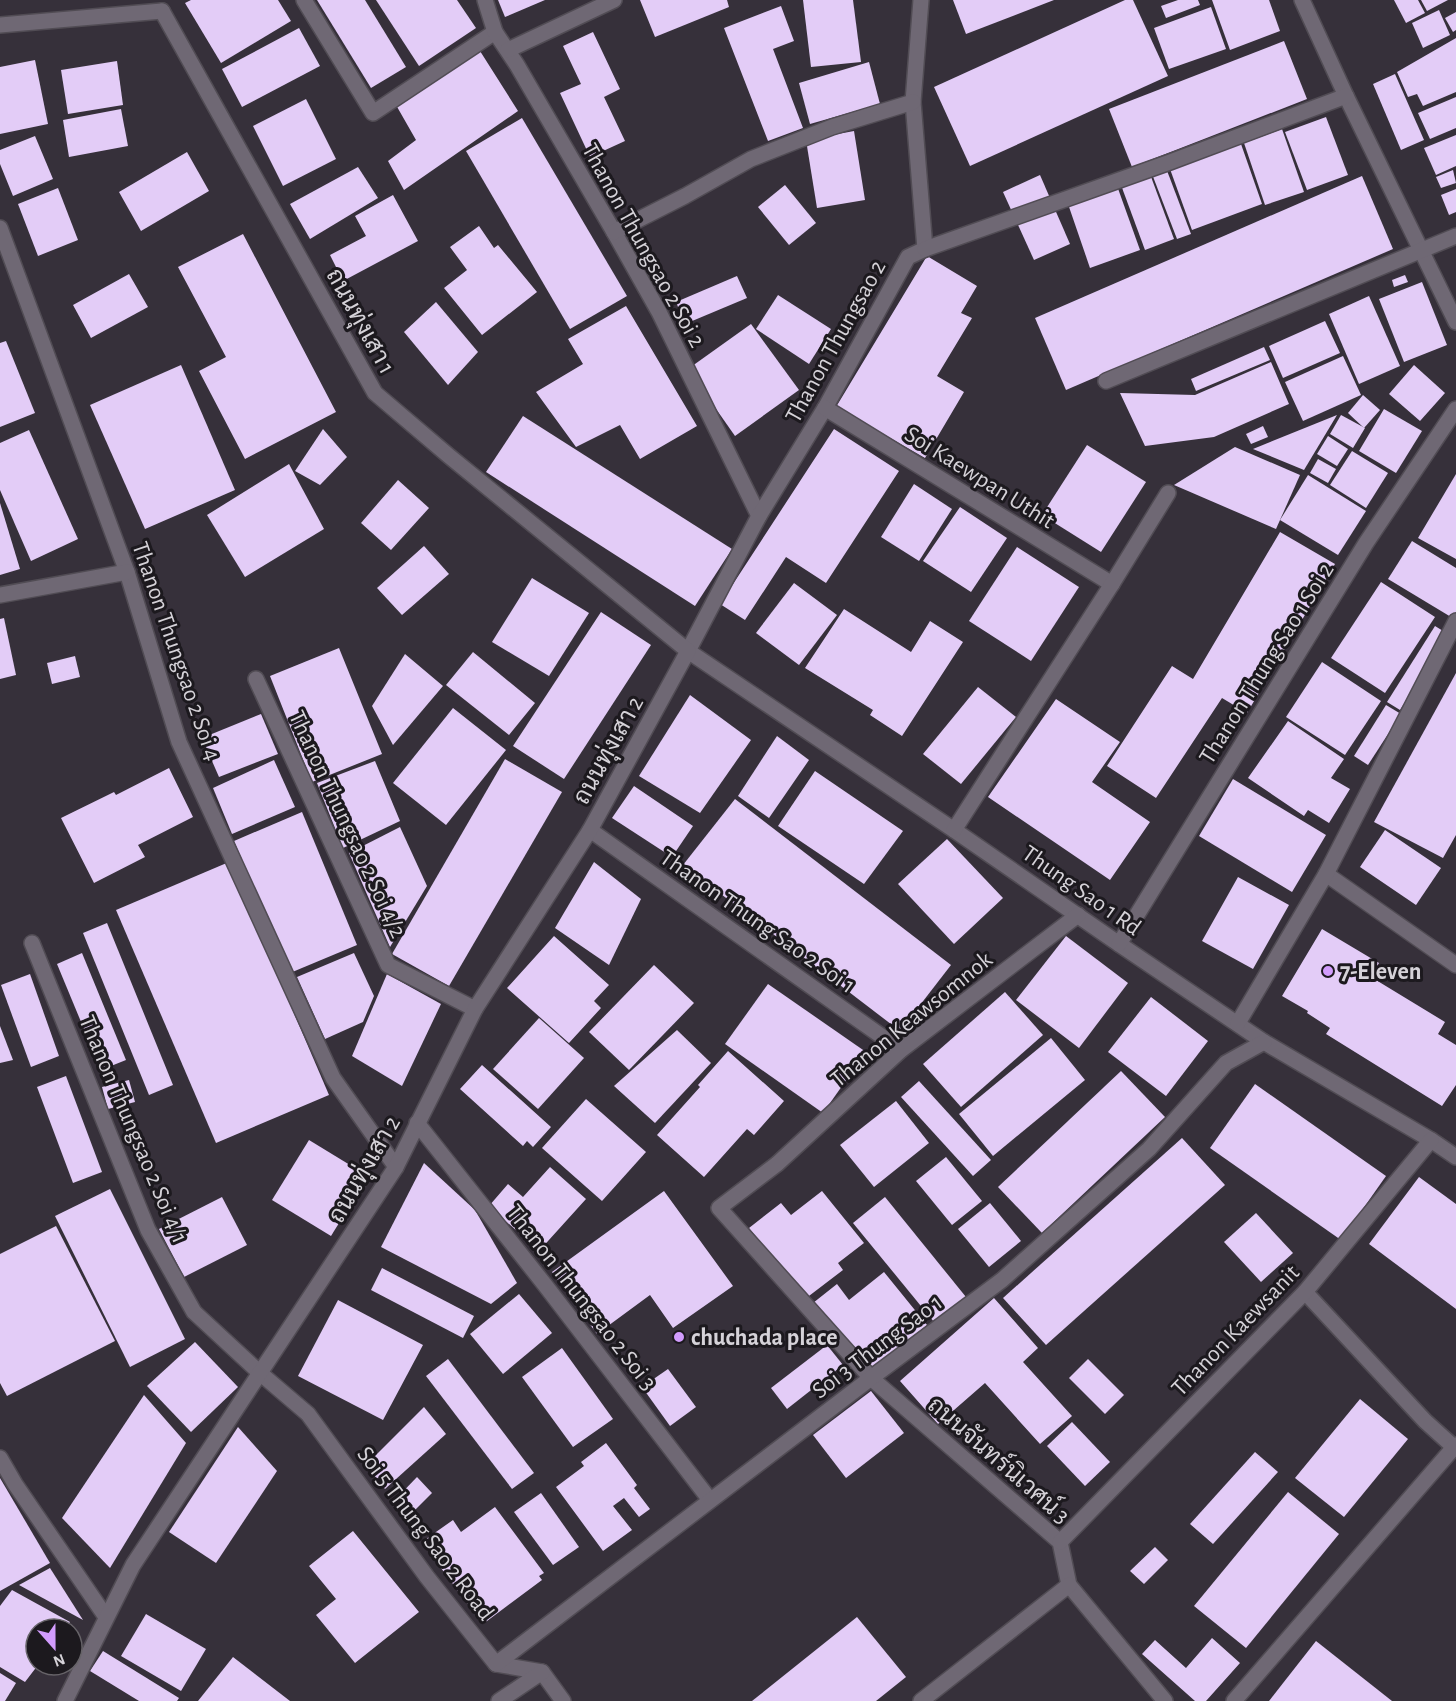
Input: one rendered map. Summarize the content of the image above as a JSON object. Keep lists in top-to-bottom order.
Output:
{
  "streets": {
    "street": [
      "Thanon Thungsao 2 Soi 2",
      "ถนนทุ่งเสา 1",
      "Thanon Thungsao 2",
      "Soi Kaewpan Uthit",
      "Thanon Thungsao 2 Soi 4",
      "Thanon Thung Sao 1 Soi 2",
      "ถนนทุ่งเสา 2",
      "Thanon Thungsao 2 Soi 4/2",
      "Thung Sao 1 Rd",
      "Thanon Thung Sao 2 Soi 1",
      "Thanon Keawsomnok",
      "Thanon Thungsao 2 Soi 4/1",
      "Thanon Thungsao 2 Soi 3",
      "Thanon Kaewsanit",
      "Soi 3 Thung Sao 1",
      "ถนนจันทร์นิเวศน์ 3",
      "Soi 5 Thung Sao 2 Road"
    ]
  },
  "crossings": [
    ["Thanon Thungsao 2 Soi 2", "Thanon Thungsao 2"],
    ["ถนนทุ่งเสา 1", "Thanon Thungsao 2"],
    ["ถนนทุ่งเสา 1", "ถนนทุ่งเสา 2"],
    ["ถนนทุ่งเสา 1", "Thung Sao 1 Rd"],
    ["Thanon Thungsao 2", "Soi Kaewpan Uthit"],
    ["Thanon Thungsao 2", "ถนนทุ่งเสา 2"],
    ["Thanon Thungsao 2", "Thung Sao 1 Rd"],
    ["Thanon Thungsao 2 Soi 4", "ถนนทุ่งเสา 2"],
    ["Thanon Thung Sao 1 Soi 2", "Thung Sao 1 Rd"],
    ["ถนนทุ่งเสา 2", "Thanon Thungsao 2 Soi 4/2"],
    ["ถนนทุ่งเสา 2", "Thung Sao 1 Rd"],
    ["ถนนทุ่งเสา 2", "Thanon Thung Sao 2 Soi 1"],
    ["ถนนทุ่งเสา 2", "Thanon Thungsao 2 Soi 4/1"],
    ["ถนนทุ่งเสา 2", "Thanon Thungsao 2 Soi 3"],
    ["ถนนทุ่งเสา 2", "Soi 5 Thung Sao 2 Road"],
    ["Thung Sao 1 Rd", "Thanon Keawsomnok"],
    ["Thung Sao 1 Rd", "Thanon Kaewsanit"],
    ["Thung Sao 1 Rd", "Soi 3 Thung Sao 1"],
    ["Thanon Thung Sao 2 Soi 1", "Thanon Keawsomnok"],
    ["Thanon Keawsomnok", "Soi 3 Thung Sao 1"],
    ["Thanon Keawsomnok", "ถนนจันทร์นิเวศน์ 3"],
    ["Thanon Thungsao 2 Soi 4/1", "Soi 5 Thung Sao 2 Road"],
    ["Thanon Thungsao 2 Soi 3", "Soi 3 Thung Sao 1"],
    ["Thanon Kaewsanit", "ถนนจันทร์นิเวศน์ 3"],
    ["Soi 3 Thung Sao 1", "ถนนจันทร์นิเวศน์ 3"],
    ["Soi 3 Thung Sao 1", "Soi 5 Thung Sao 2 Road"]
  ],
  "places": ["7-Eleven", "chuchada place"],
  "north": "bottom"
}
